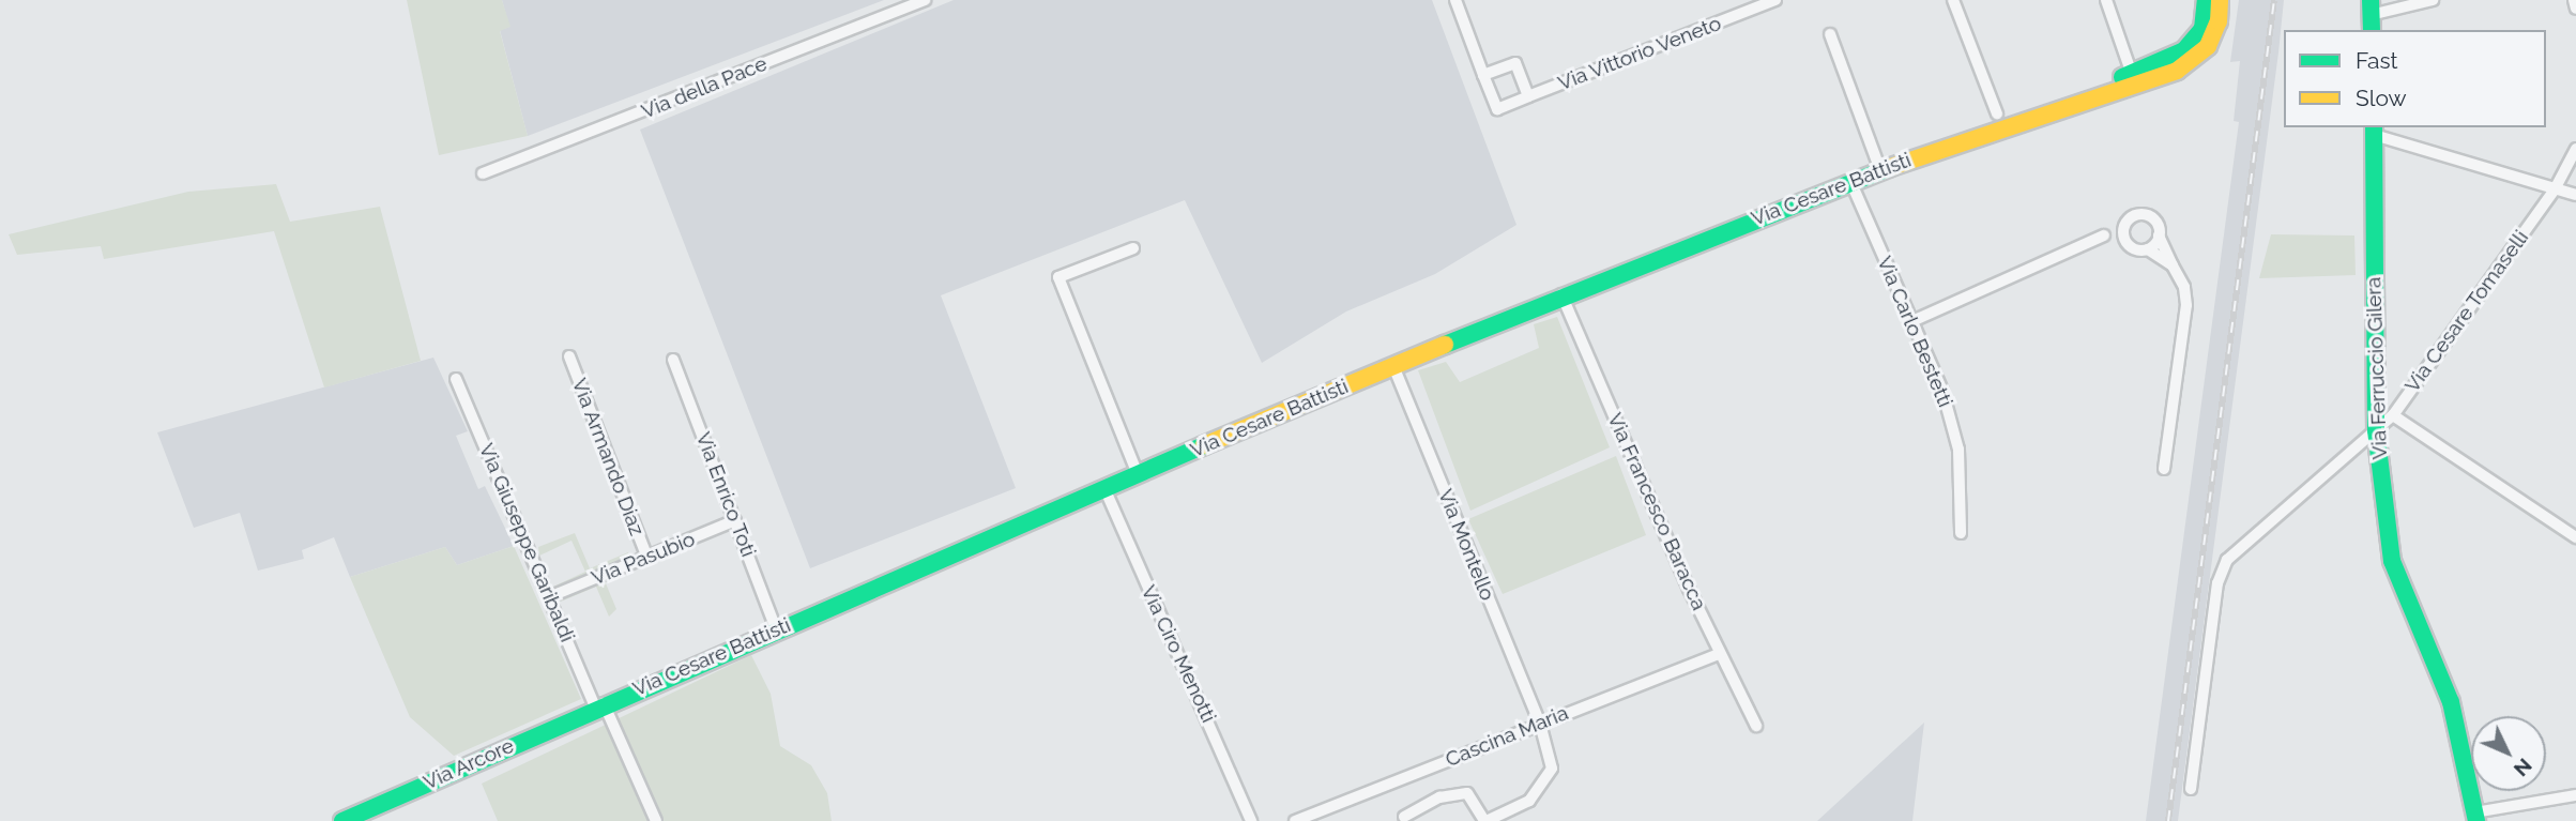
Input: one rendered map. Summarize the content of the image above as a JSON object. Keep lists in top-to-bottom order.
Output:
{
  "streets": {
    "street": [
      "Via Vittorio Veneto",
      "Via della Pace",
      "Via Cesare Battisti",
      "Via Cesare Tomaselli",
      "Via Carlo Bestetti",
      "Via Ferruccio Gilera",
      "Via Armando Diaz",
      "Via Enrico Toti",
      "Via Francesco Baracca",
      "Via Giuseppe Garibaldi",
      "Via Montello",
      "Via Pasubio",
      "Via Ciro Menotti",
      "Cascina Maria",
      "Via Arcore"
    ]
  },
  "crossings": [
    ["Via Cesare Battisti", "Via Carlo Bestetti"],
    ["Via Cesare Battisti", "Via Enrico Toti"],
    ["Via Cesare Battisti", "Via Francesco Baracca"],
    ["Via Cesare Battisti", "Via Giuseppe Garibaldi"],
    ["Via Cesare Battisti", "Via Montello"],
    ["Via Cesare Battisti", "Via Ciro Menotti"],
    ["Via Cesare Battisti", "Via Arcore"],
    ["Via Cesare Tomaselli", "Via Ferruccio Gilera"],
    ["Via Armando Diaz", "Via Pasubio"],
    ["Via Enrico Toti", "Via Pasubio"],
    ["Via Francesco Baracca", "Cascina Maria"],
    ["Via Giuseppe Garibaldi", "Via Pasubio"],
    ["Via Giuseppe Garibaldi", "Via Arcore"],
    ["Via Montello", "Cascina Maria"]
  ],
  "legend": ["Fast", "Slow"],
  "north": "bottom right"
}
